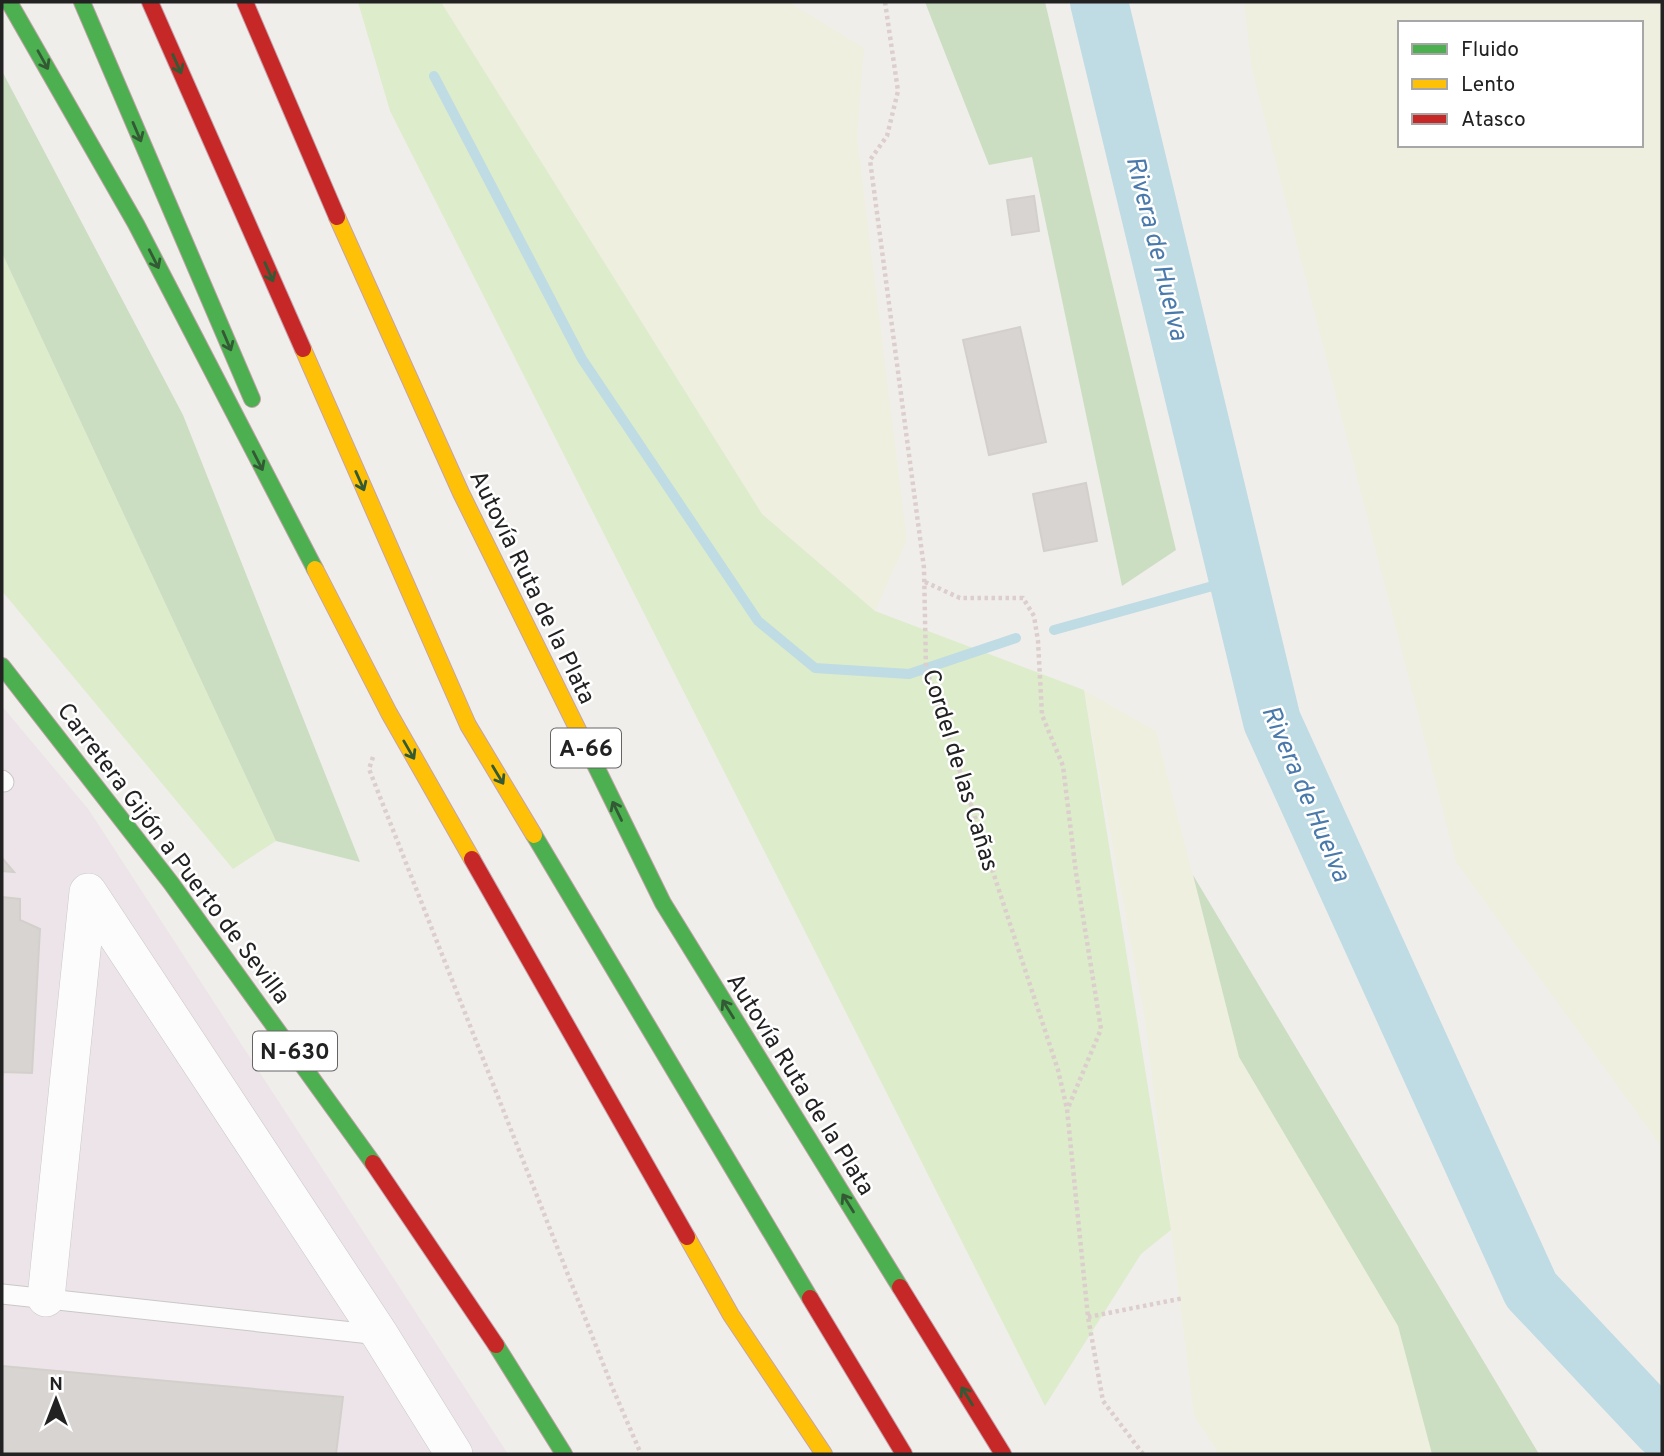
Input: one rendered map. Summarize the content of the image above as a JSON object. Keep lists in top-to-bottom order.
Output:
{
  "streets": {
    "highway": [
      "Autovía Ruta de la Plata",
      "A-66",
      "Carretera Gijón a Puerto de Sevilla",
      "N-630"
    ],
    "path": ["Cordel de las Cañas"]
  },
  "water": ["Rivera de Huelva"],
  "legend": ["Fluido", "Lento", "Atasco"],
  "north": "top"
}
